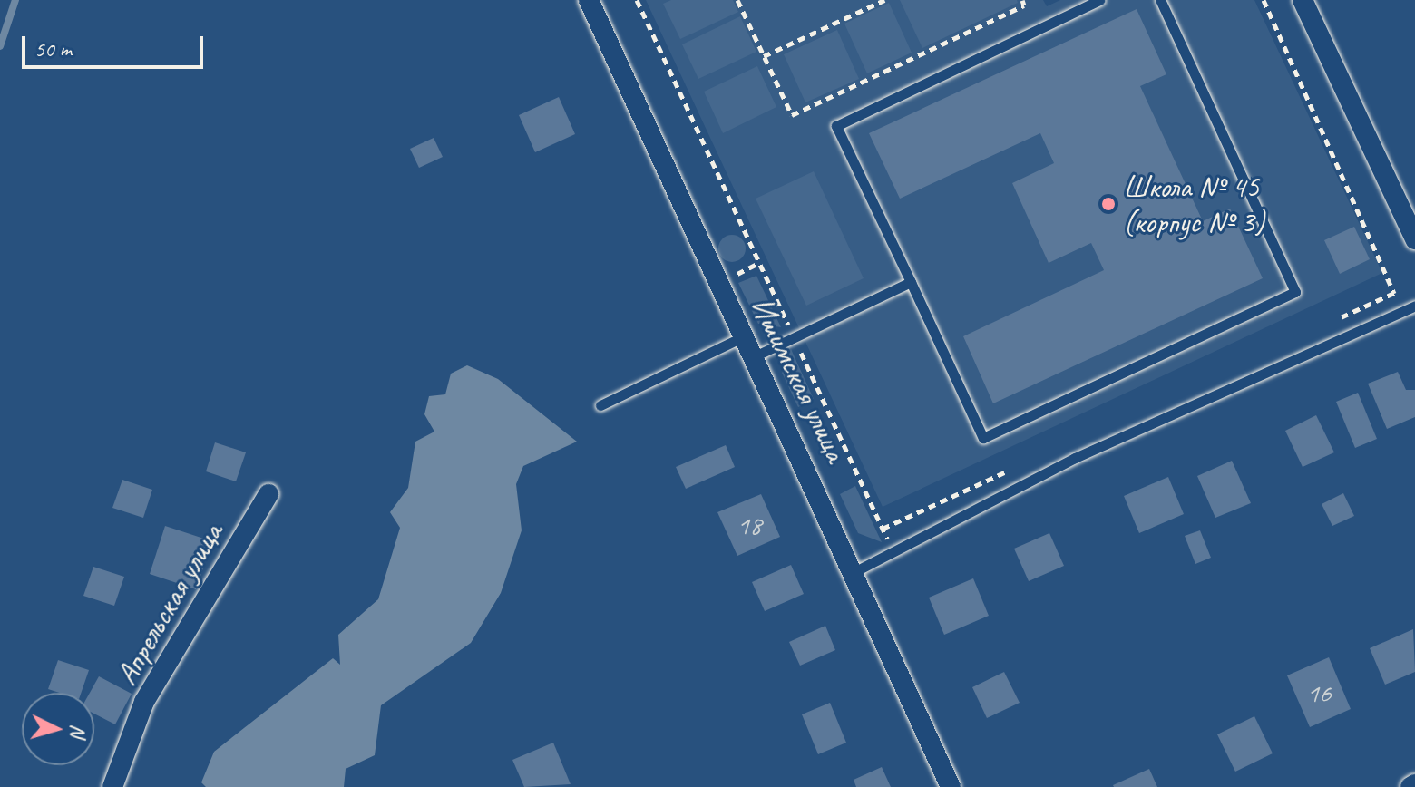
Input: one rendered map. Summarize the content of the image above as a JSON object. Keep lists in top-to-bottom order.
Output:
{
  "streets": {
    "street": ["Ишимская улица", "Апрельская улица"]
  },
  "places": ["Школа № 45 (корпус № 3)"],
  "house_numbers": ["18", "16"],
  "scale_bar": "50 m",
  "north": "right"
}
